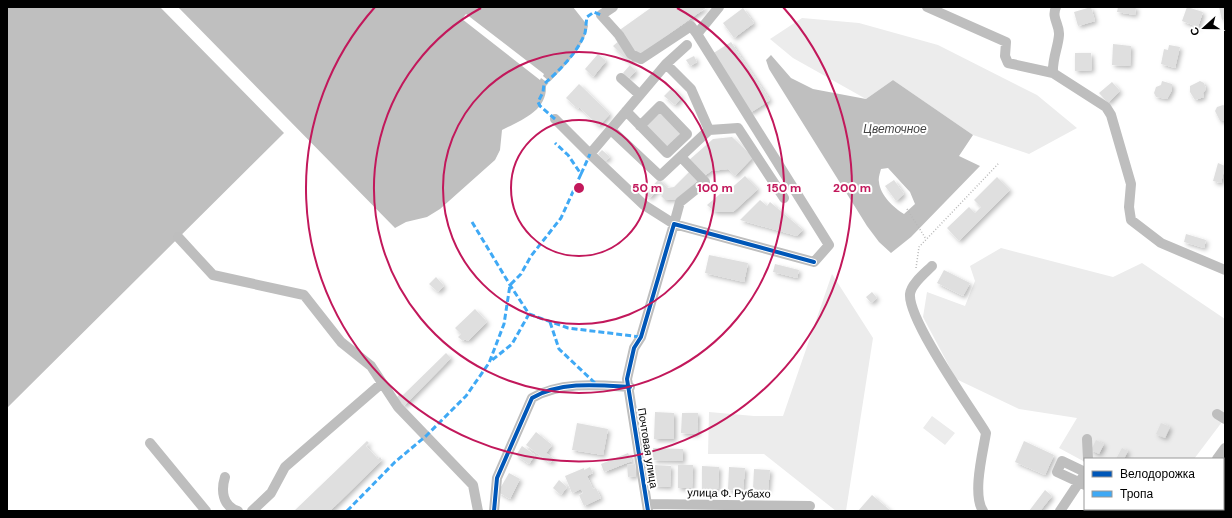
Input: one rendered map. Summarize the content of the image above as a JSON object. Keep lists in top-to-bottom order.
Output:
{
  "streets": {
    "street": ["Почтовая улица", "улица Ф. Рубахо"]
  },
  "crossings": [
    ["Почтовая улица", "улица Ф. Рубахо"]
  ],
  "water": ["Цветочное"],
  "legend": ["Велодорожка", "Тропа"],
  "north": "left",
  "rings": [
    "50 m",
    "100 m",
    "150 m",
    "200 m"
  ]
}
